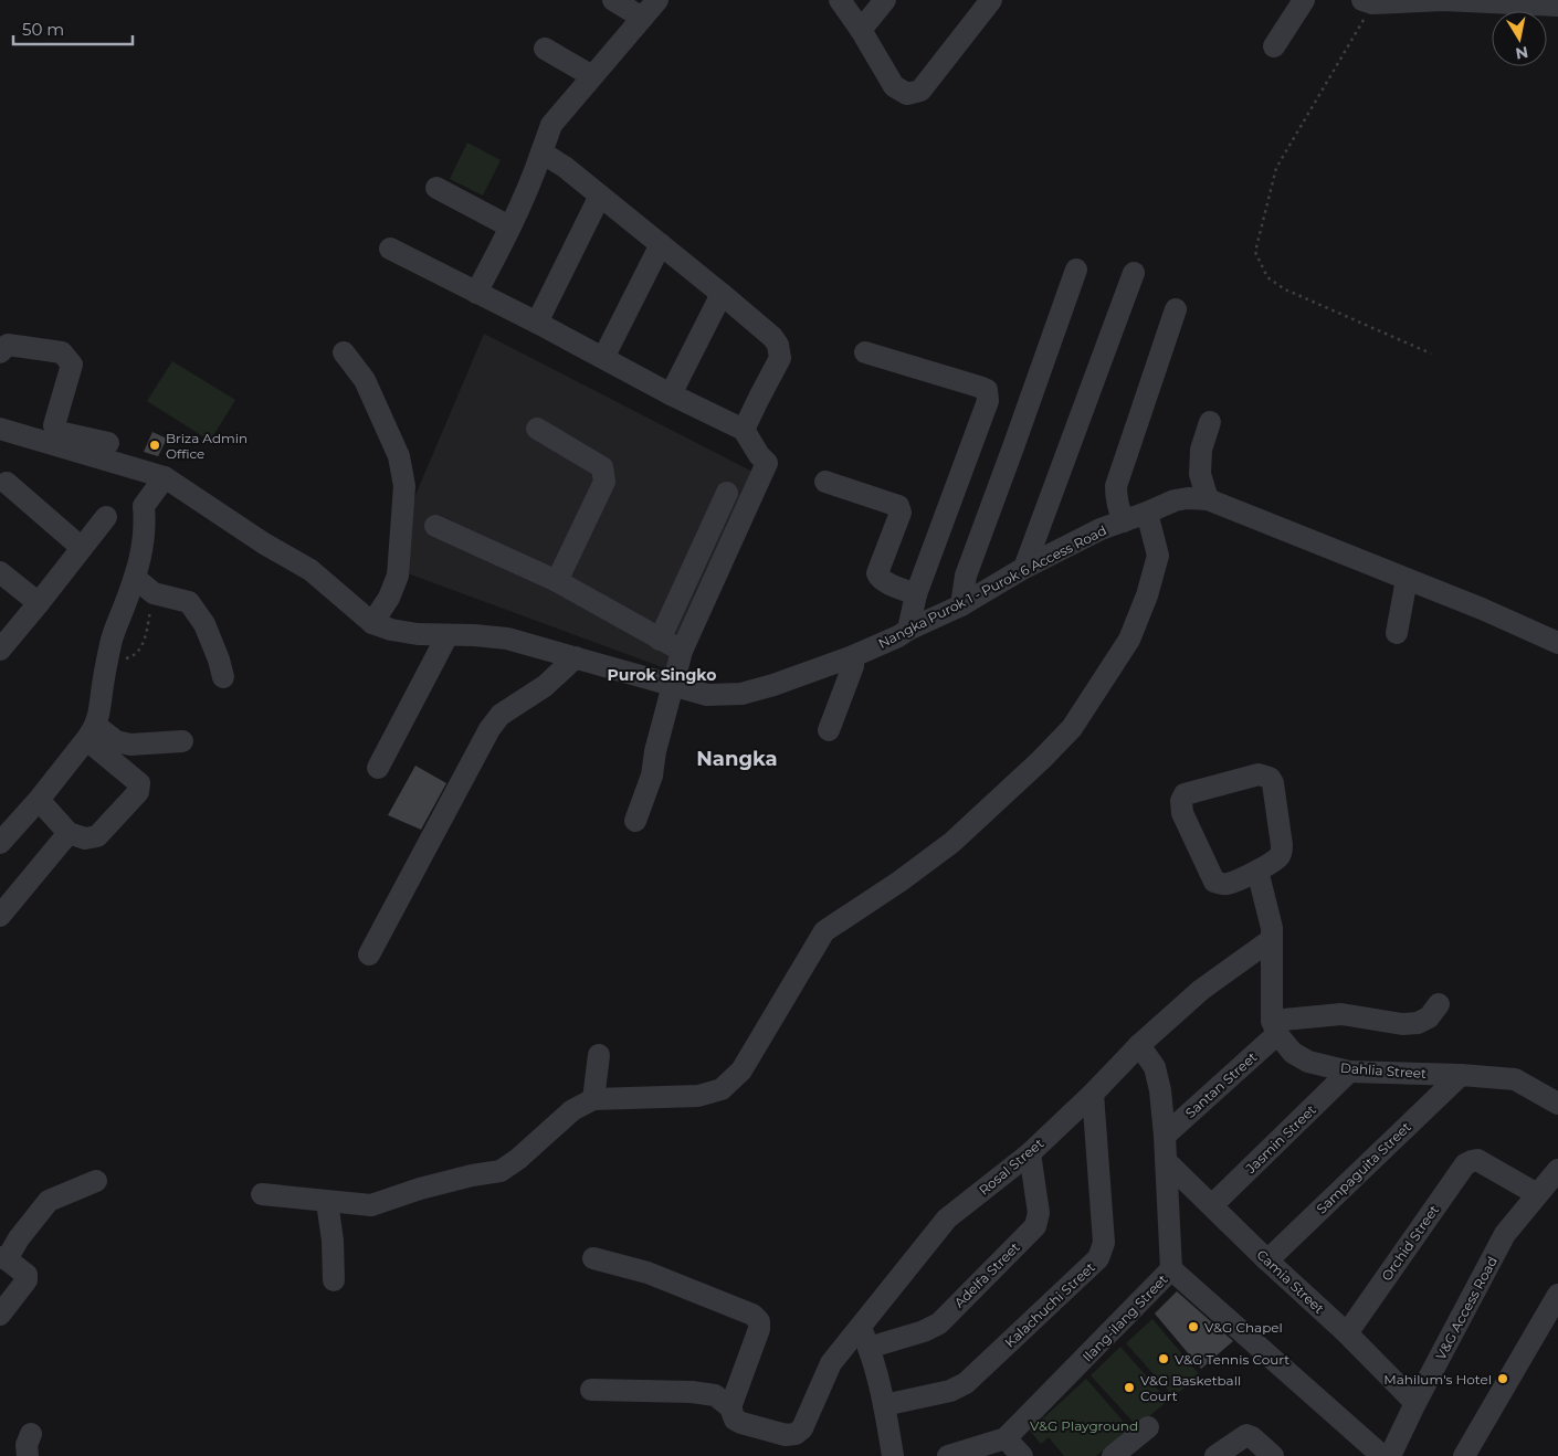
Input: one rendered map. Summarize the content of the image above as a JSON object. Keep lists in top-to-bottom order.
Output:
{
  "streets": {
    "street": [
      "Nangka Purok 1 - Purok 6 Access Road",
      "Dahlia Street",
      "Santan Street",
      "Jasmin Street",
      "Rosal Street",
      "Sampaguita Street",
      "Orchid Street",
      "Adelfa Street",
      "Camia Street",
      "Kalachuchi Street",
      "V&G Access Road",
      "Ilang-ilang Street"
    ]
  },
  "crossings": [
    ["Dahlia Street", "Santan Street"],
    ["Dahlia Street", "Jasmin Street"],
    ["Dahlia Street", "Sampaguita Street"],
    ["Santan Street", "Ilang-ilang Street"],
    ["Jasmin Street", "Camia Street"],
    ["Rosal Street", "Adelfa Street"],
    ["Rosal Street", "Kalachuchi Street"],
    ["Rosal Street", "Ilang-ilang Street"],
    ["Sampaguita Street", "Camia Street"],
    ["Orchid Street", "Camia Street"],
    ["Orchid Street", "V&G Access Road"],
    ["Camia Street", "V&G Access Road"],
    ["Camia Street", "Ilang-ilang Street"]
  ],
  "districts": ["Purok Singko", "Nangka"],
  "parks": ["V&G Playground"],
  "places": [
    "Briza Admin Office",
    "V&G Chapel",
    "V&G Tennis Court",
    "Mahilum's Hotel",
    "V&G Basketball Court"
  ],
  "scale_bar": "50 m",
  "north": "bottom"
}
